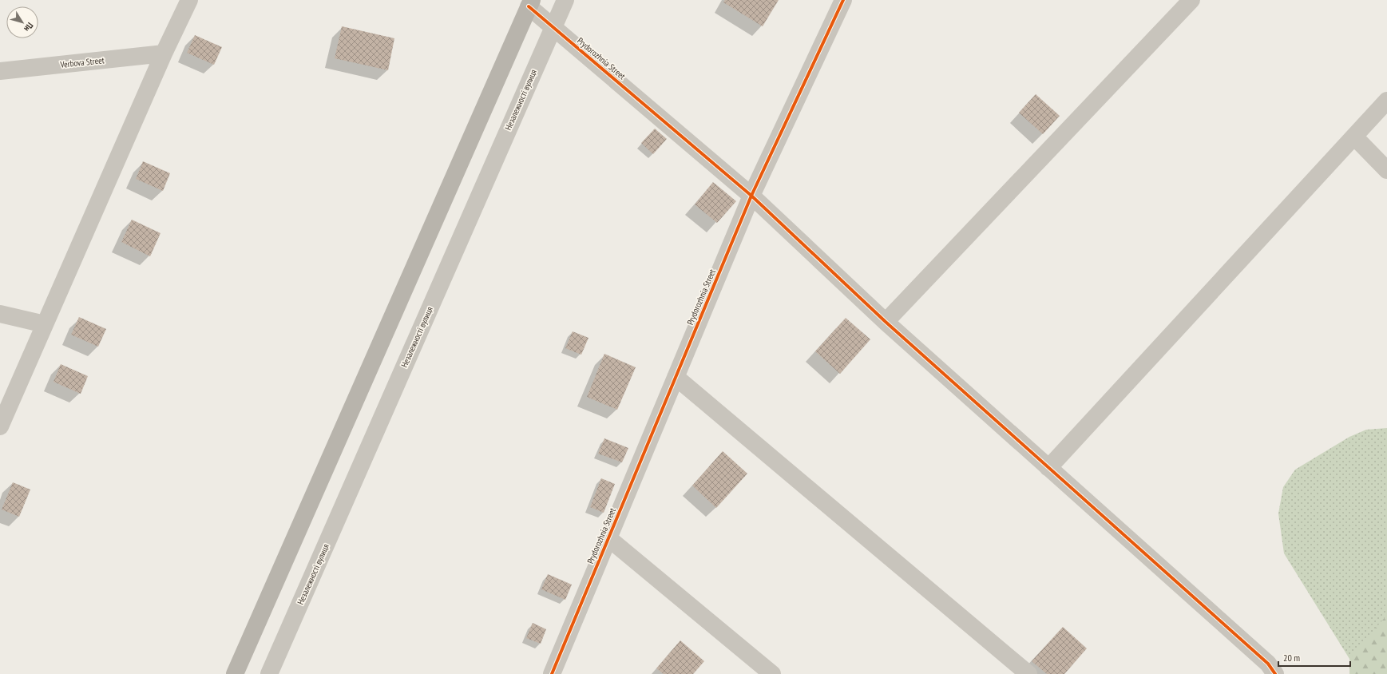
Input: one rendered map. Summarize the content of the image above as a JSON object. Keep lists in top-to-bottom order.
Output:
{
  "streets": {
    "street": ["Prydorozhnia Street", "Verbova Street", "Незалежності вулиця"]
  },
  "crossings": [
    ["Prydorozhnia Street", "Незалежності вулиця"]
  ],
  "scale_bar": "20 m",
  "north": "bottom right"
}
